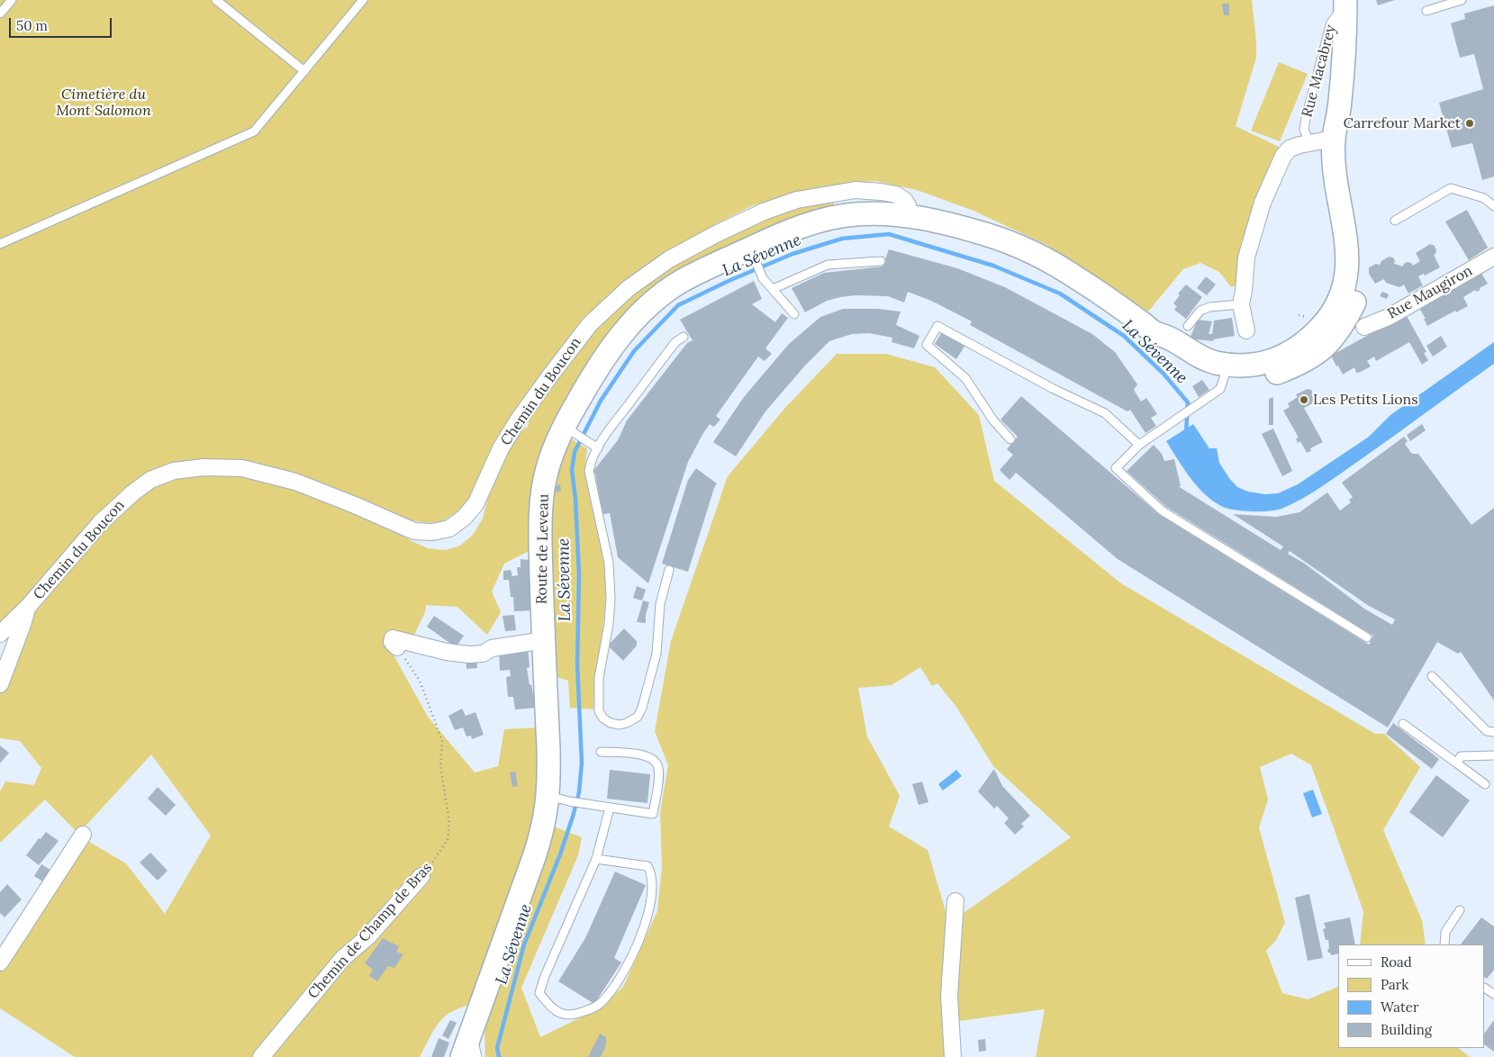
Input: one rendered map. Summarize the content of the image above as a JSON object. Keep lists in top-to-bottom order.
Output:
{
  "streets": {
    "street": [
      "Rue Maugiron",
      "Chemin du Boucon",
      "Route de Leveau",
      "Chemin de Champ de Bras"
    ],
    "lane": ["Rue Macabrey"]
  },
  "crossings": [
    ["Chemin du Boucon", "Route de Leveau"]
  ],
  "water": ["La Sévenne"],
  "parks": ["Cimetière du Mont Salomon"],
  "places": ["Carrefour Market", "Les Petits Lions"],
  "legend": [
    "Road",
    "Park",
    "Water",
    "Building"
  ],
  "scale_bar": "50 m"
}
